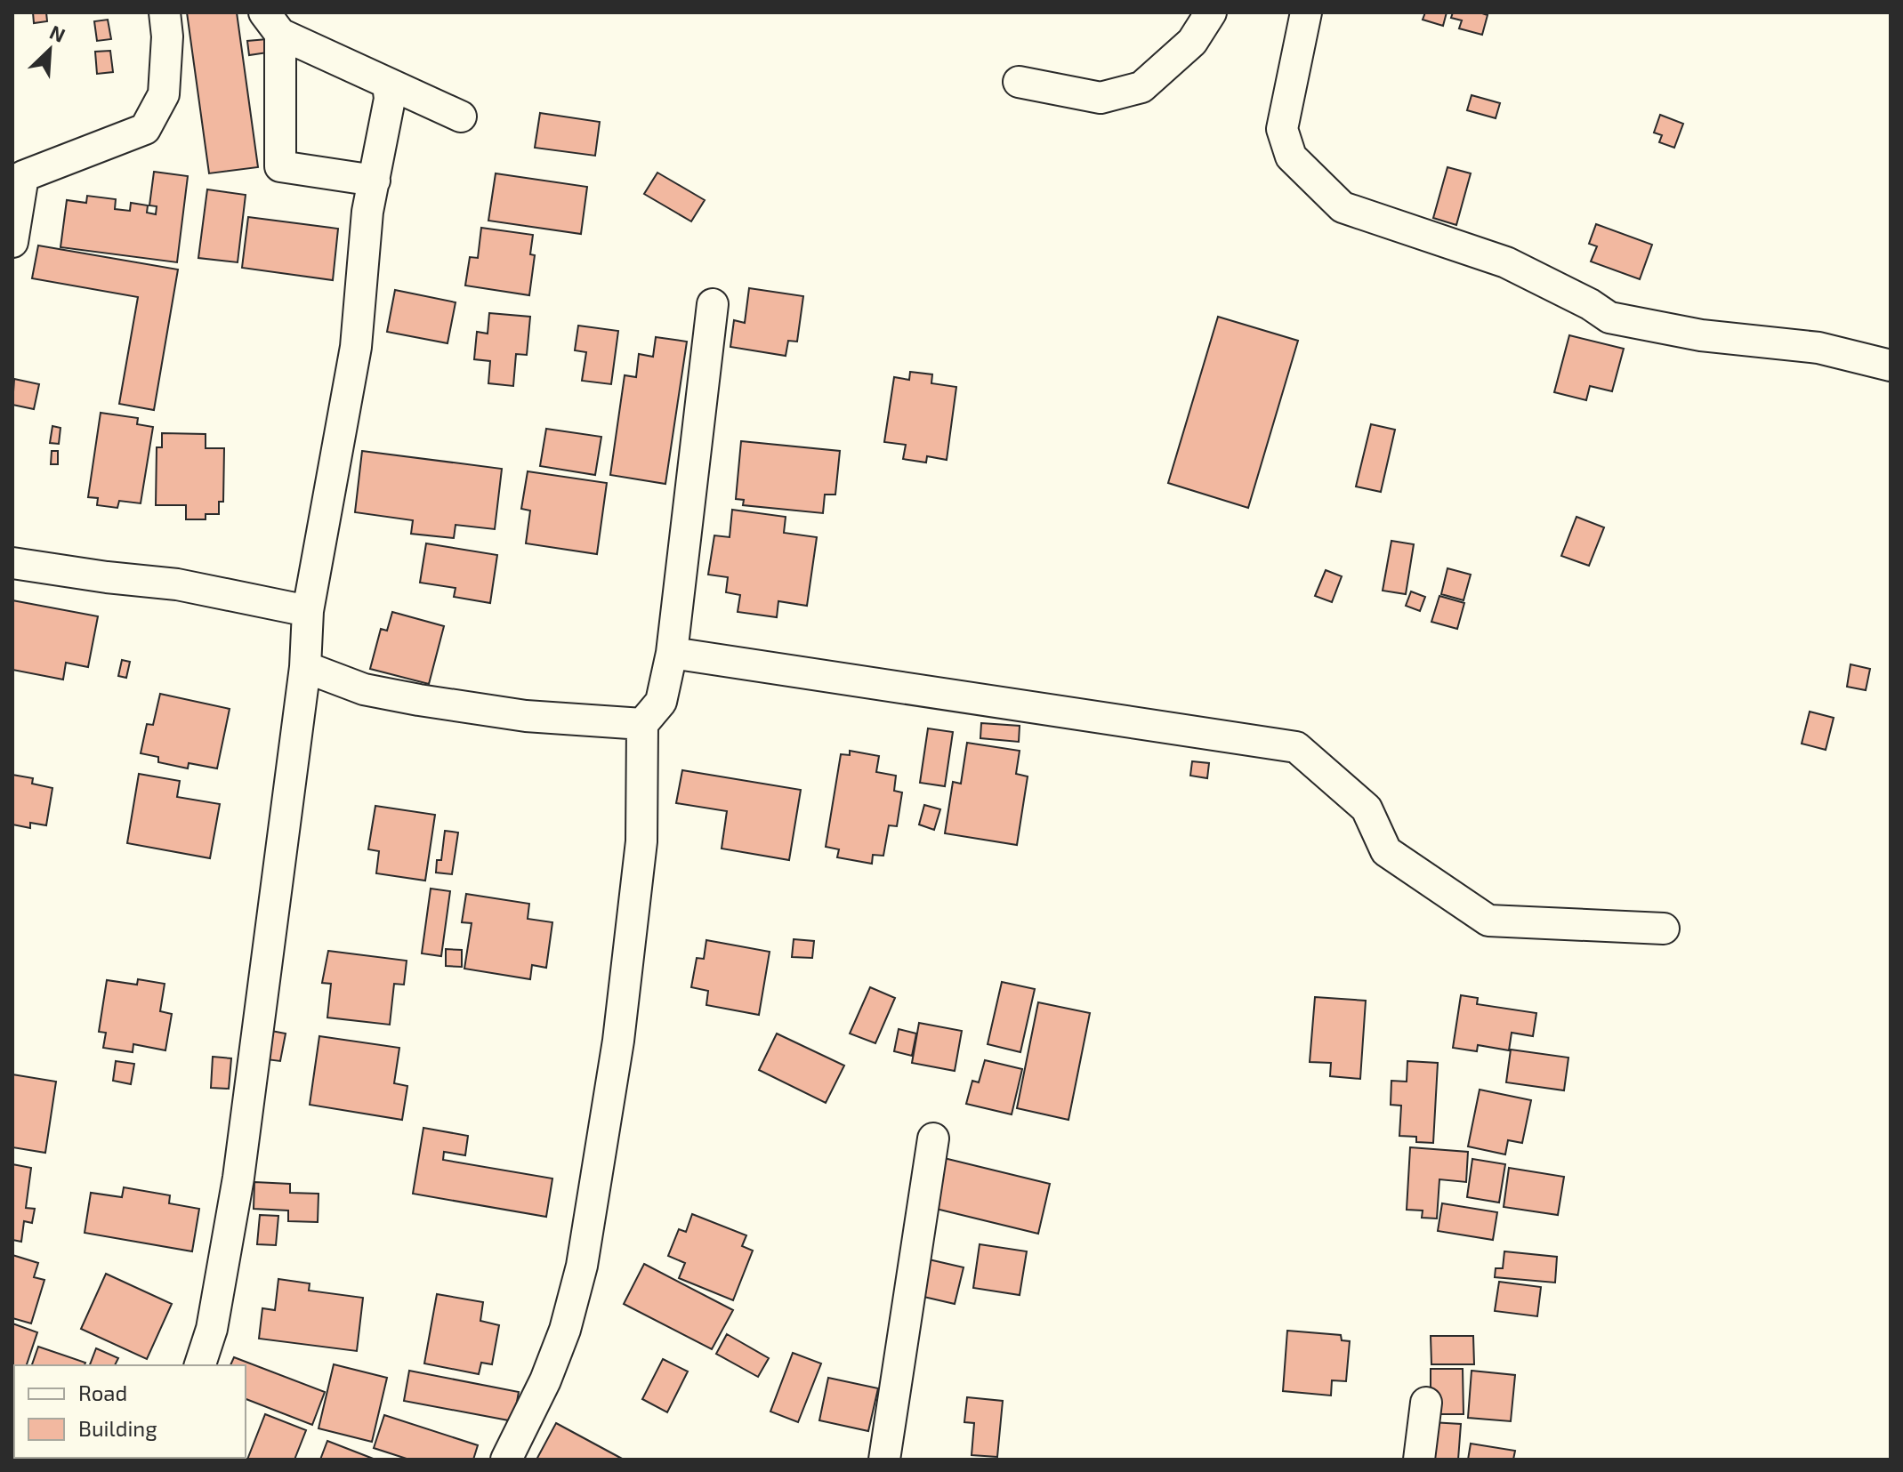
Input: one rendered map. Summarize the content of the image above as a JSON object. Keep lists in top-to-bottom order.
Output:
{
  "legend": ["Road", "Building"],
  "north": "top right"
}
